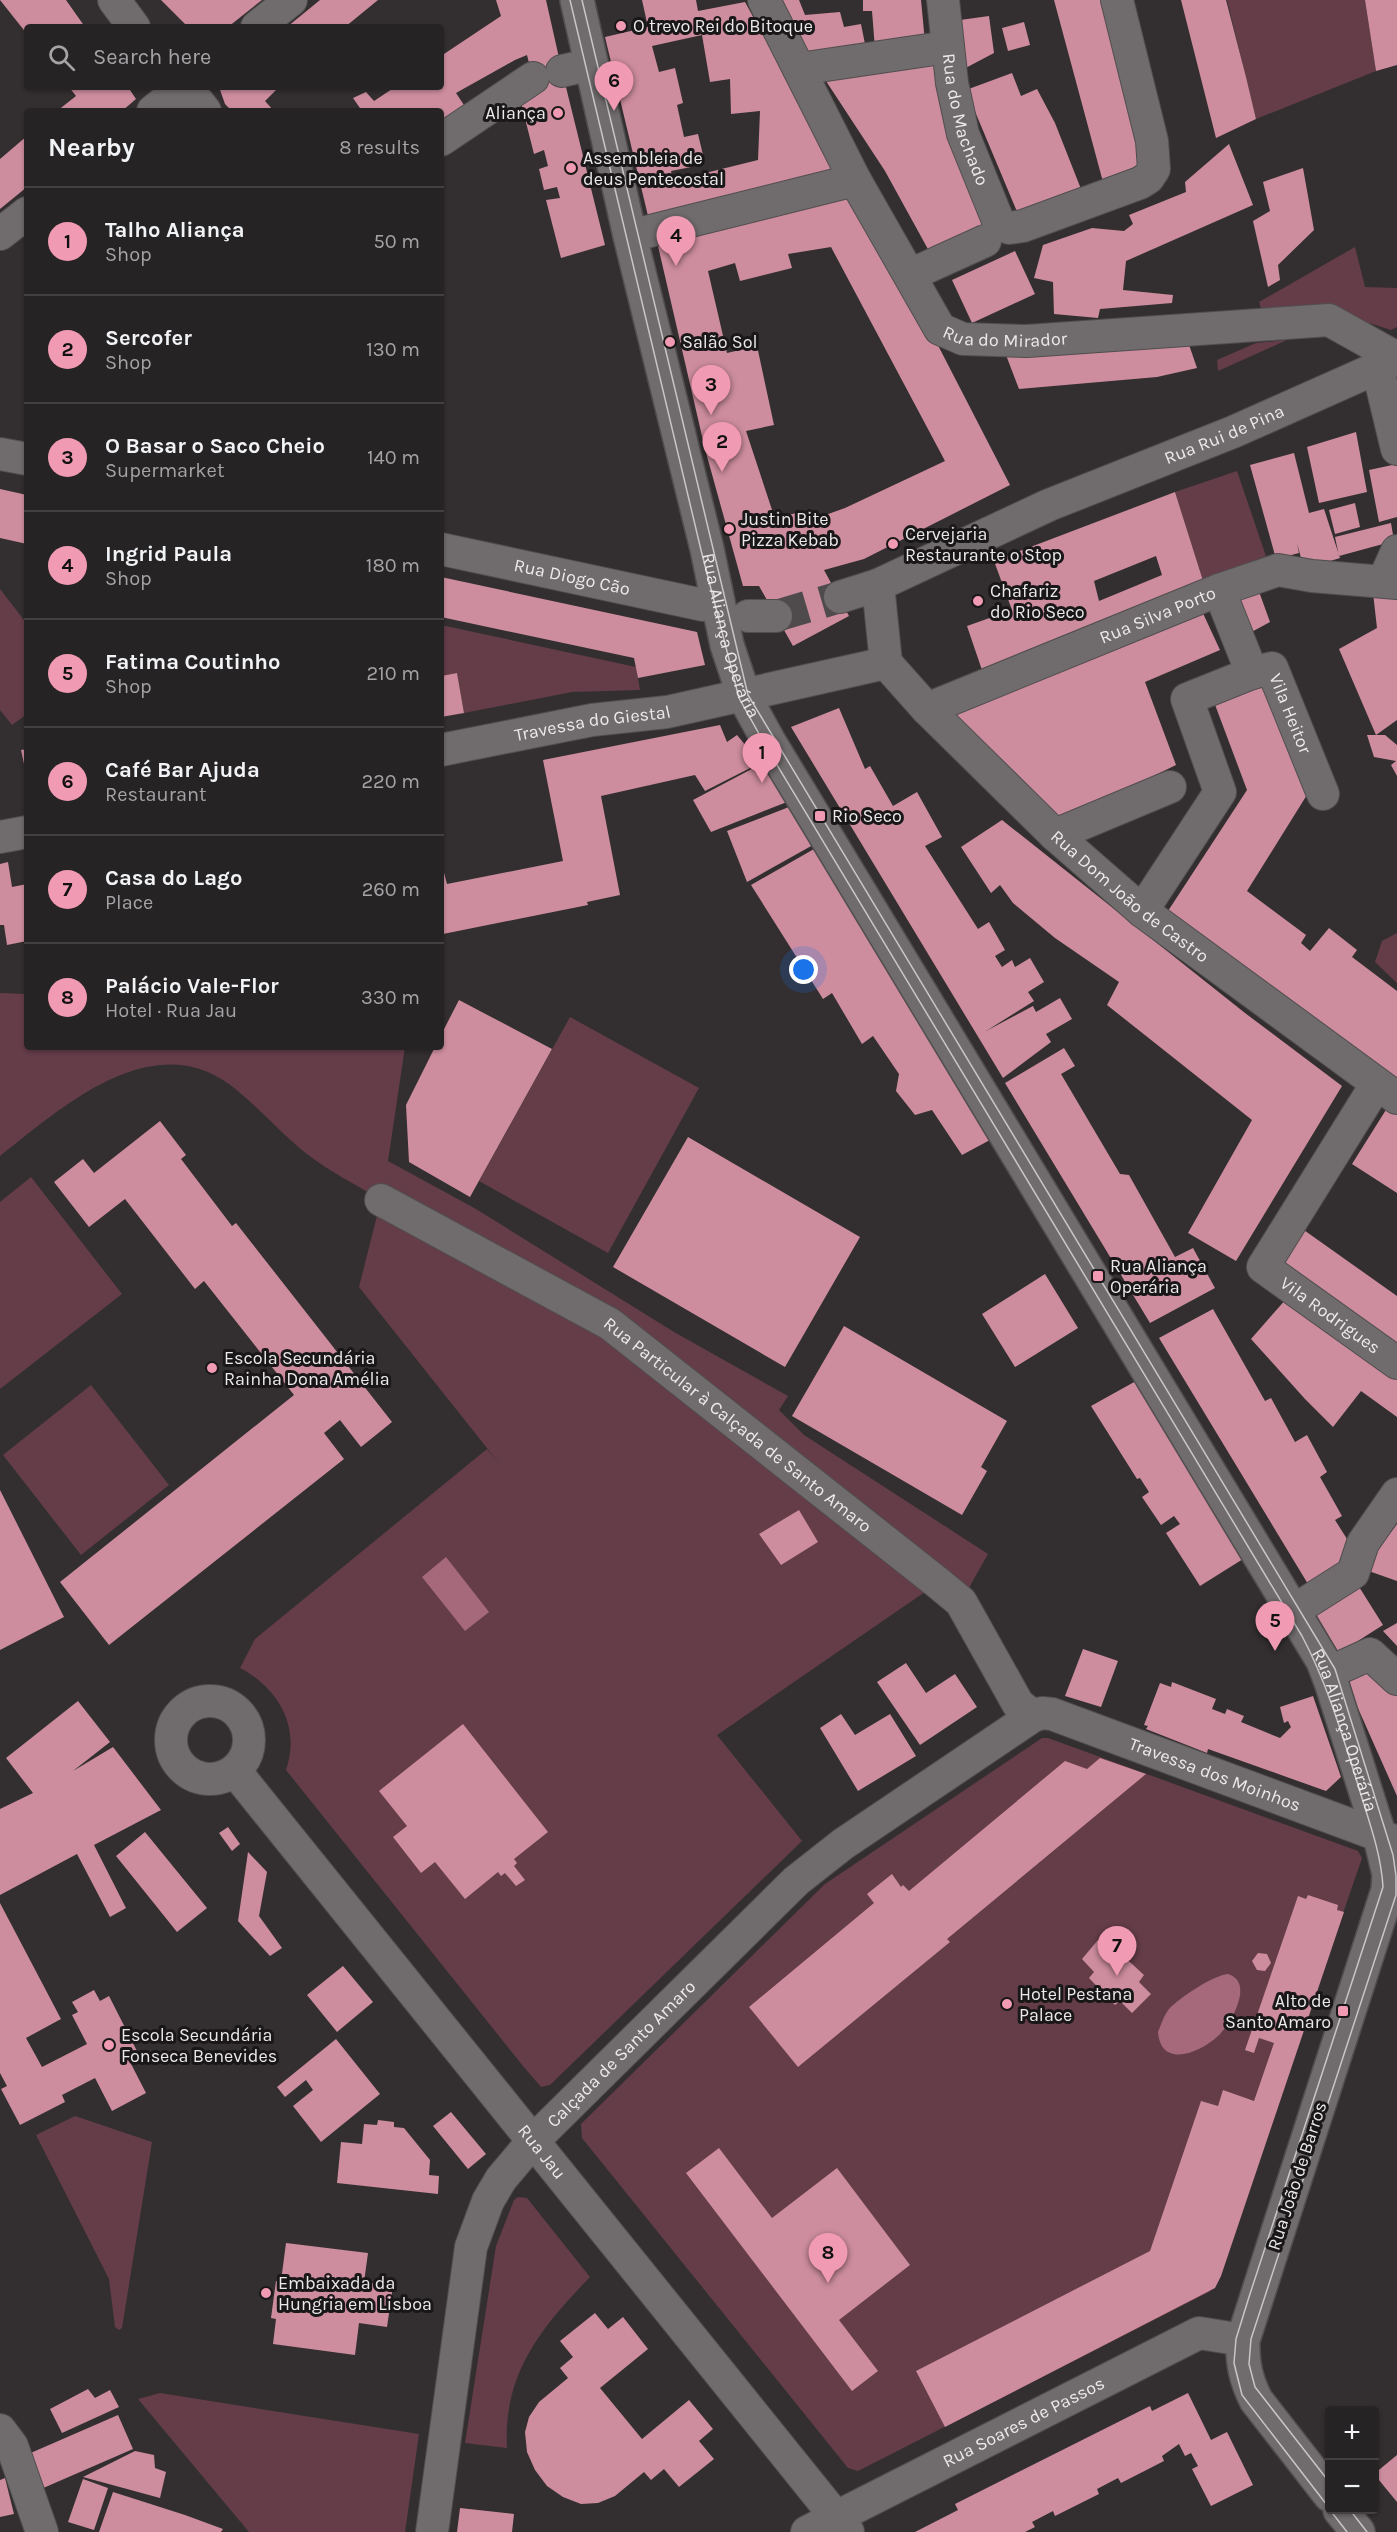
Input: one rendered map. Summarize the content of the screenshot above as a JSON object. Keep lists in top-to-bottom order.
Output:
{
  "streets": {
    "street": [
      "Rua do Machado",
      "Rua do Mirador",
      "Rua Rui de Pina",
      "Rua Diogo Cão",
      "Rua Silva Porto",
      "Rua Aliança Operária",
      "Vila Heitor",
      "Travessa do Giestal",
      "Rua Dom João de Castro",
      "Vila Rodrigues",
      "Rua Particular à Calçada de Santo Amaro",
      "Travessa dos Moinhos",
      "Calçada de Santo Amaro",
      "Rua Jau",
      "Rua João de Barros",
      "Rua Soares de Passos"
    ]
  },
  "crossings": [
    ["Rua do Mirador", "Rua Rui de Pina"],
    ["Rua Silva Porto", "Vila Heitor"],
    ["Rua Silva Porto", "Rua Dom João de Castro"],
    ["Rua Aliança Operária", "Travessa do Giestal"],
    ["Rua Aliança Operária", "Travessa dos Moinhos"],
    ["Rua Aliança Operária", "Rua João de Barros"],
    ["Travessa do Giestal", "Rua Dom João de Castro"],
    ["Rua Dom João de Castro", "Vila Rodrigues"],
    ["Rua Particular à Calçada de Santo Amaro", "Travessa dos Moinhos"],
    ["Rua Particular à Calçada de Santo Amaro", "Calçada de Santo Amaro"],
    ["Travessa dos Moinhos", "Calçada de Santo Amaro"],
    ["Travessa dos Moinhos", "Rua João de Barros"],
    ["Calçada de Santo Amaro", "Rua Jau"],
    ["Rua Jau", "Rua Soares de Passos"],
    ["Rua João de Barros", "Rua Soares de Passos"]
  ],
  "places": {
    "other": [
      "O trevo Rei do Bitoque",
      "Aliança",
      "Assembleia de deus Pentecostal",
      "Salão Sol",
      "Justin Bite Pizza Kebab",
      "Cervejaria Restaurante o Stop",
      "Chafariz do Rio Seco",
      "Escola Secundária Rainha Dona Amélia",
      "Hotel Pestana Palace",
      "Escola Secundária Fonseca Benevides",
      "Embaixada da Hungria em Lisboa"
    ],
    "transit": ["Rio Seco", "Rua Aliança Operária", "Alto de Santo Amaro"]
  },
  "page": {
    "search": "Search here",
    "pins": [
      "6",
      "4",
      "3",
      "2",
      "1",
      "5",
      "7",
      "8"
    ],
    "heading": ["Nearby", "8 results"],
    "list": [
      {
        "mark": "1",
        "name": "Talho Aliança",
        "note": "Shop",
        "value": "50 m"
      },
      {
        "mark": "2",
        "name": "Sercofer",
        "note": "Shop",
        "value": "130 m"
      },
      {
        "mark": "3",
        "name": "O Basar o Saco Cheio",
        "note": "Supermarket",
        "value": "140 m"
      },
      {
        "mark": "4",
        "name": "Ingrid Paula",
        "note": "Shop",
        "value": "180 m"
      },
      {
        "mark": "5",
        "name": "Fatima Coutinho",
        "note": "Shop",
        "value": "210 m"
      },
      {
        "mark": "6",
        "name": "Café Bar Ajuda",
        "note": "Restaurant",
        "value": "220 m"
      },
      {
        "mark": "7",
        "name": "Casa do Lago",
        "note": "Place",
        "value": "260 m"
      },
      {
        "mark": "8",
        "name": "Palácio Vale-Flor",
        "note": "Hotel · Rua Jau",
        "value": "330 m"
      }
    ],
    "map_buttons": ["+", "−"]
  }
}
